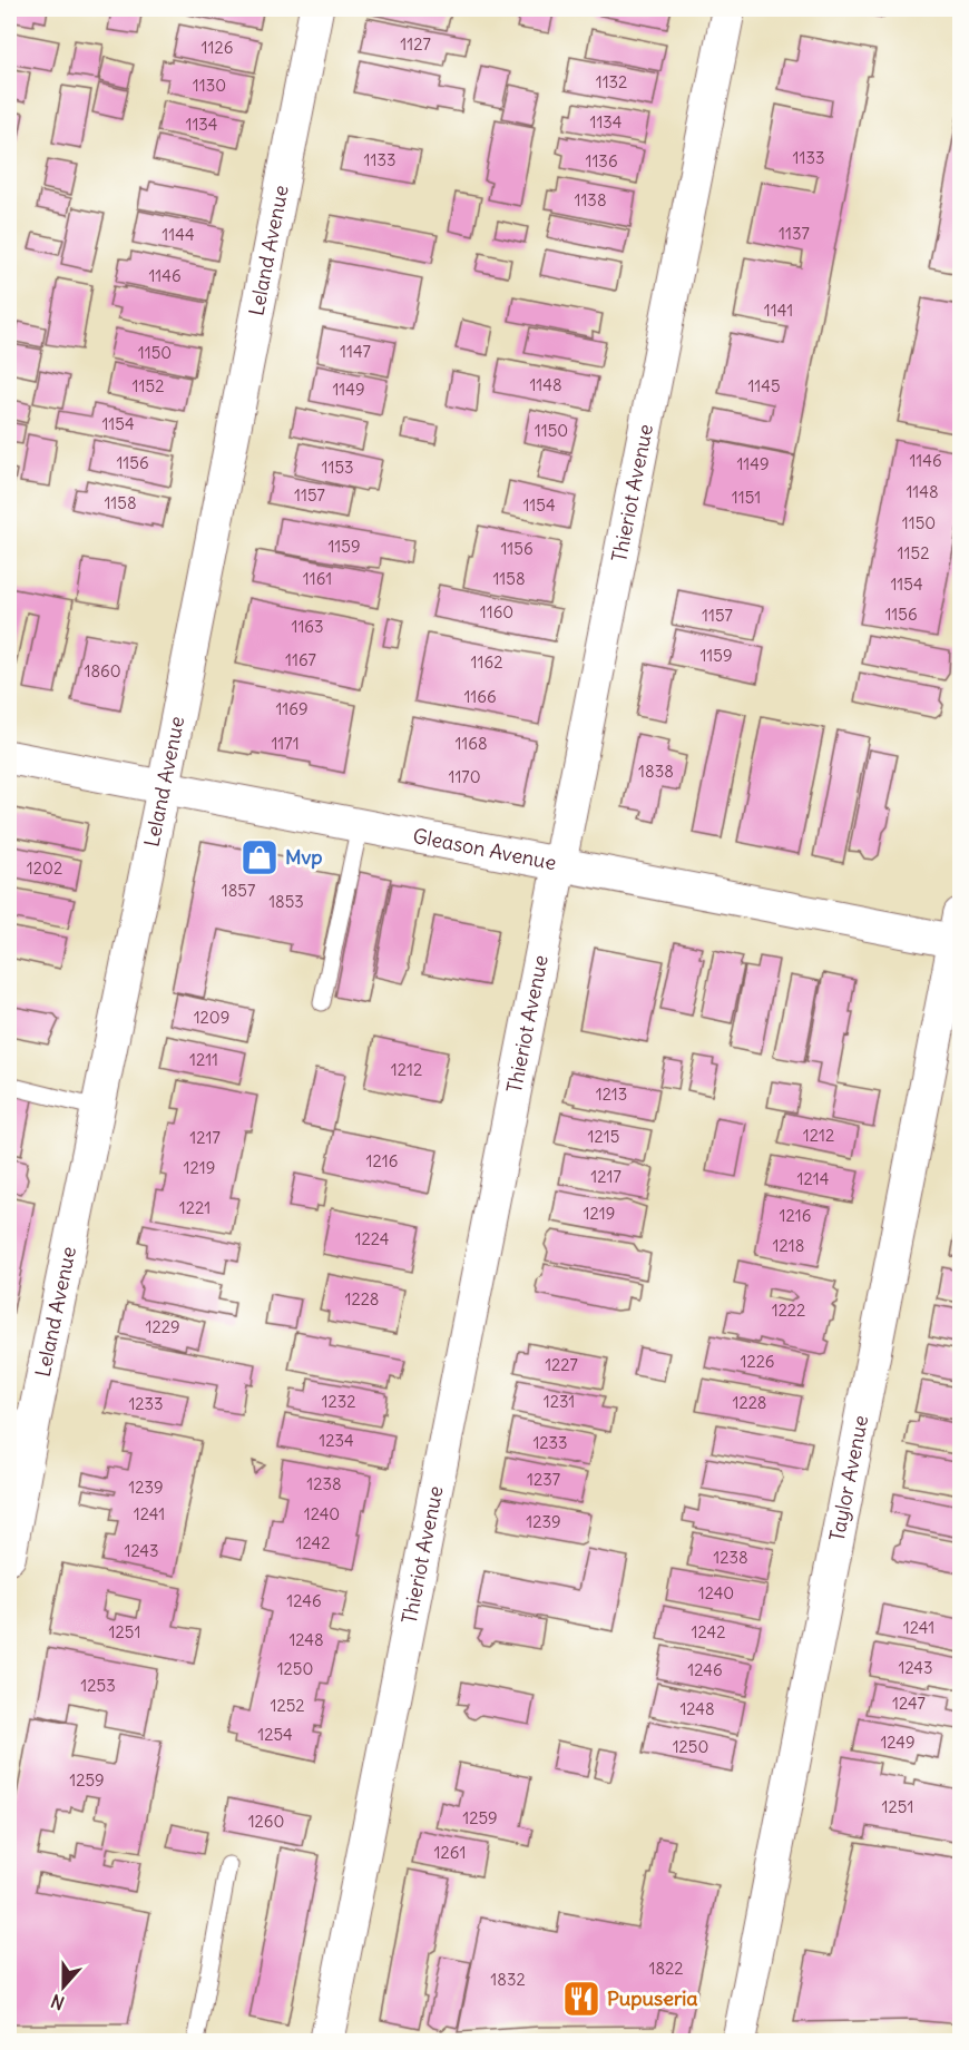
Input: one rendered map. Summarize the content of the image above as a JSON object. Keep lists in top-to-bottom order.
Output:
{
  "streets": {
    "street": [
      "Leland Avenue",
      "Thieriot Avenue",
      "Gleason Avenue",
      "Taylor Avenue"
    ]
  },
  "crossings": [
    ["Leland Avenue", "Gleason Avenue"],
    ["Thieriot Avenue", "Gleason Avenue"],
    ["Gleason Avenue", "Taylor Avenue"]
  ],
  "places": {
    "shop": ["Mvp"],
    "restaurant": ["Pupuseria"]
  },
  "house_numbers": [
    "1127",
    "1126",
    "1132",
    "1130",
    "1134",
    "1134",
    "1133",
    "1133",
    "1136",
    "1138",
    "1137",
    "1144",
    "1146",
    "1141",
    "1147",
    "1150",
    "1148",
    "1152",
    "1145",
    "1149",
    "1154",
    "1150",
    "1146",
    "1156",
    "1149",
    "1153",
    "1148",
    "1157",
    "1151",
    "1158",
    "1154",
    "1150",
    "1159",
    "1156",
    "1152",
    "1161",
    "1158",
    "1154",
    "1160",
    "1156",
    "1157",
    "1163",
    "1159",
    "1167",
    "1162",
    "1860",
    "1166",
    "1169",
    "1171",
    "1168",
    "1838",
    "1170",
    "1202",
    "1857",
    "1853",
    "1209",
    "1211",
    "1212",
    "1213",
    "1212",
    "1215",
    "1217",
    "1216",
    "1219",
    "1217",
    "1214",
    "1221",
    "1219",
    "1216",
    "1224",
    "1218",
    "1228",
    "1222",
    "1229",
    "1226",
    "1227",
    "1232",
    "1231",
    "1228",
    "1233",
    "1234",
    "1233",
    "1237",
    "1238",
    "1239",
    "1241",
    "1240",
    "1239",
    "1242",
    "1243",
    "1238",
    "1240",
    "1246",
    "1241",
    "1251",
    "1242",
    "1248",
    "1243",
    "1250",
    "1246",
    "1253",
    "1247",
    "1252",
    "1248",
    "1254",
    "1249",
    "1250",
    "1259",
    "1251",
    "1259",
    "1260",
    "1261",
    "1822",
    "1832"
  ],
  "north": "bottom"
}
